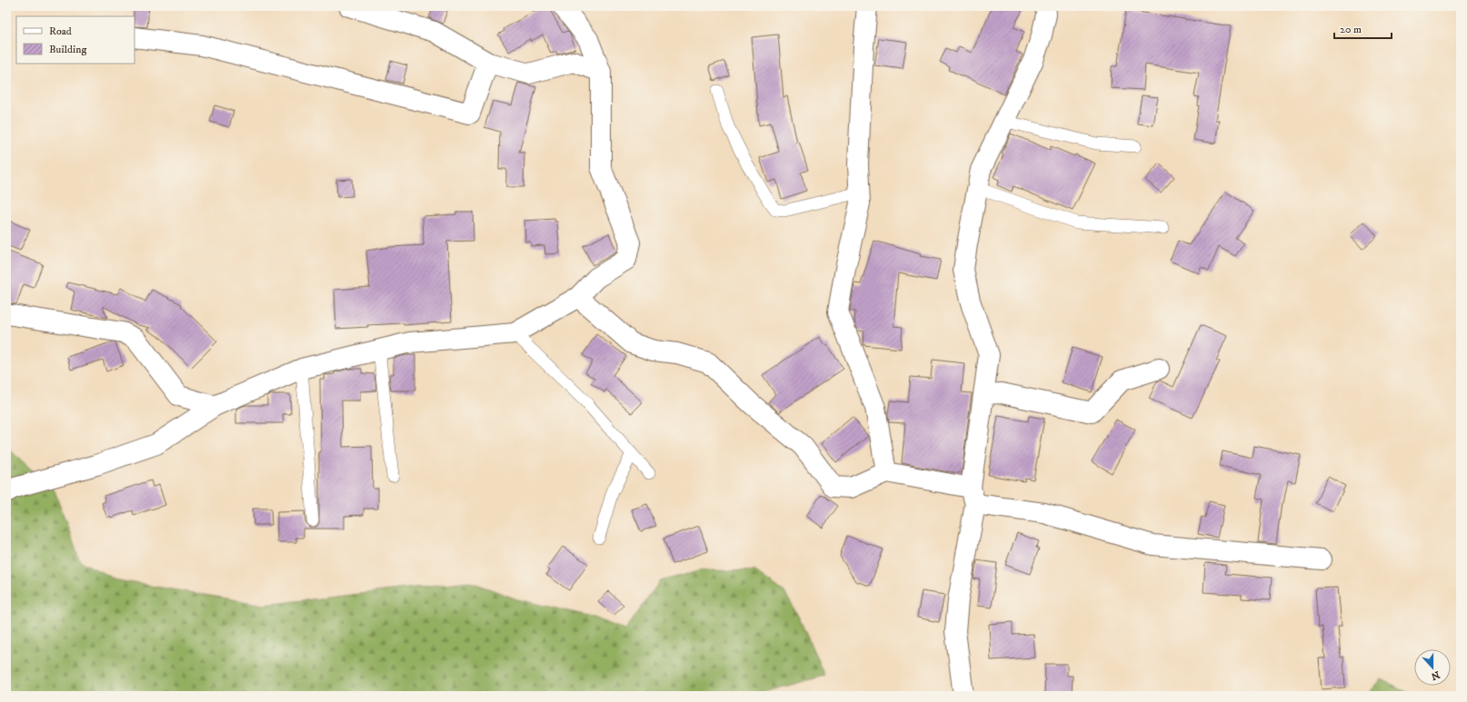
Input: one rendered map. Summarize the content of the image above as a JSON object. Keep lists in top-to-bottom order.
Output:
{
  "legend": ["Road", "Building"],
  "scale_bar": "20 m",
  "north": "bottom"
}
